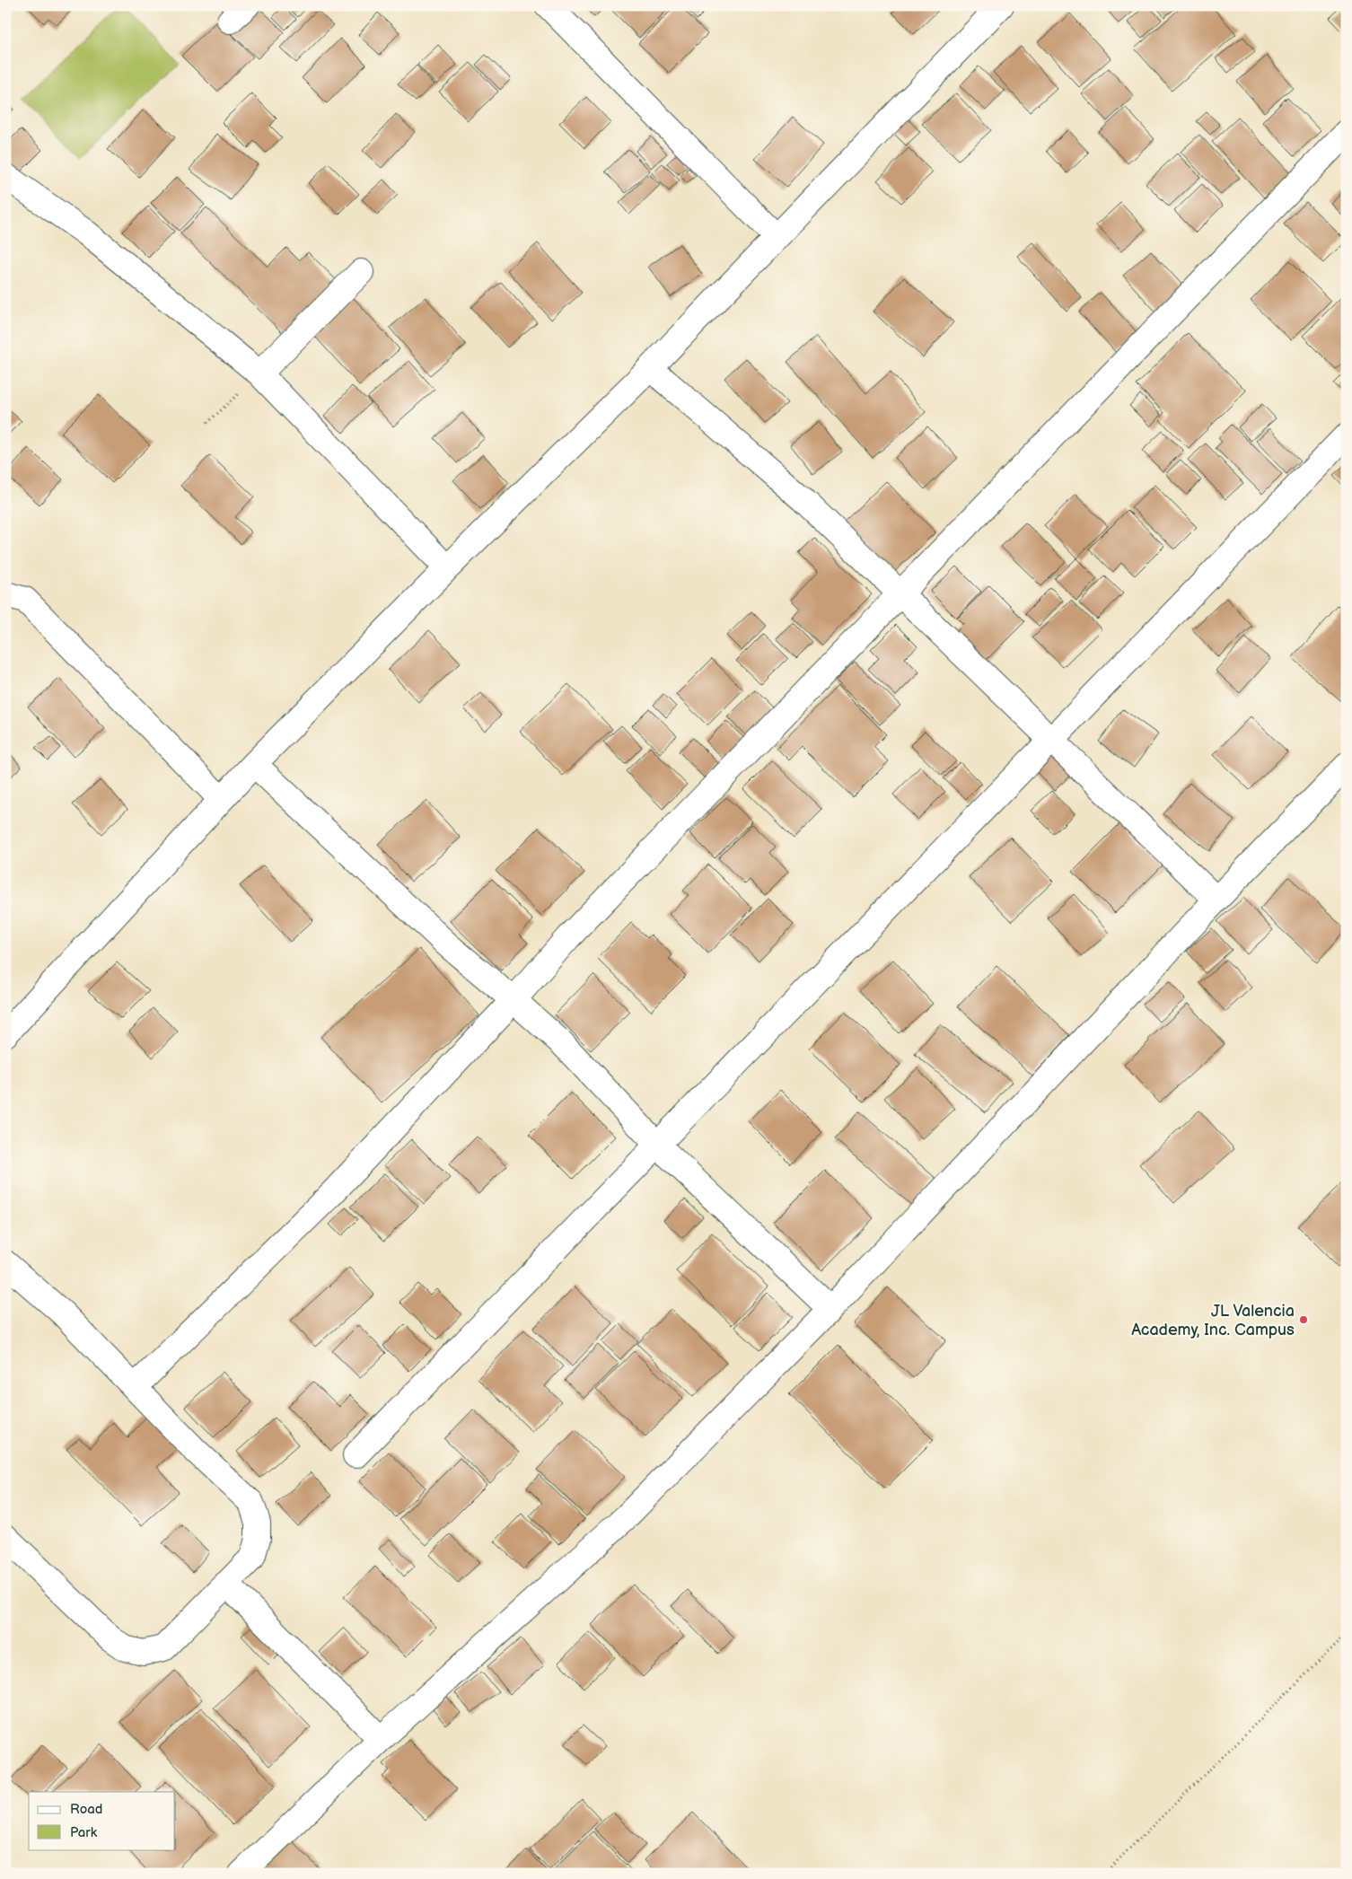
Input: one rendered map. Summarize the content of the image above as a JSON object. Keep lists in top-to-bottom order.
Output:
{
  "places": ["JL Valencia Academy, Inc. Campus"],
  "legend": ["Road", "Park"]
}
